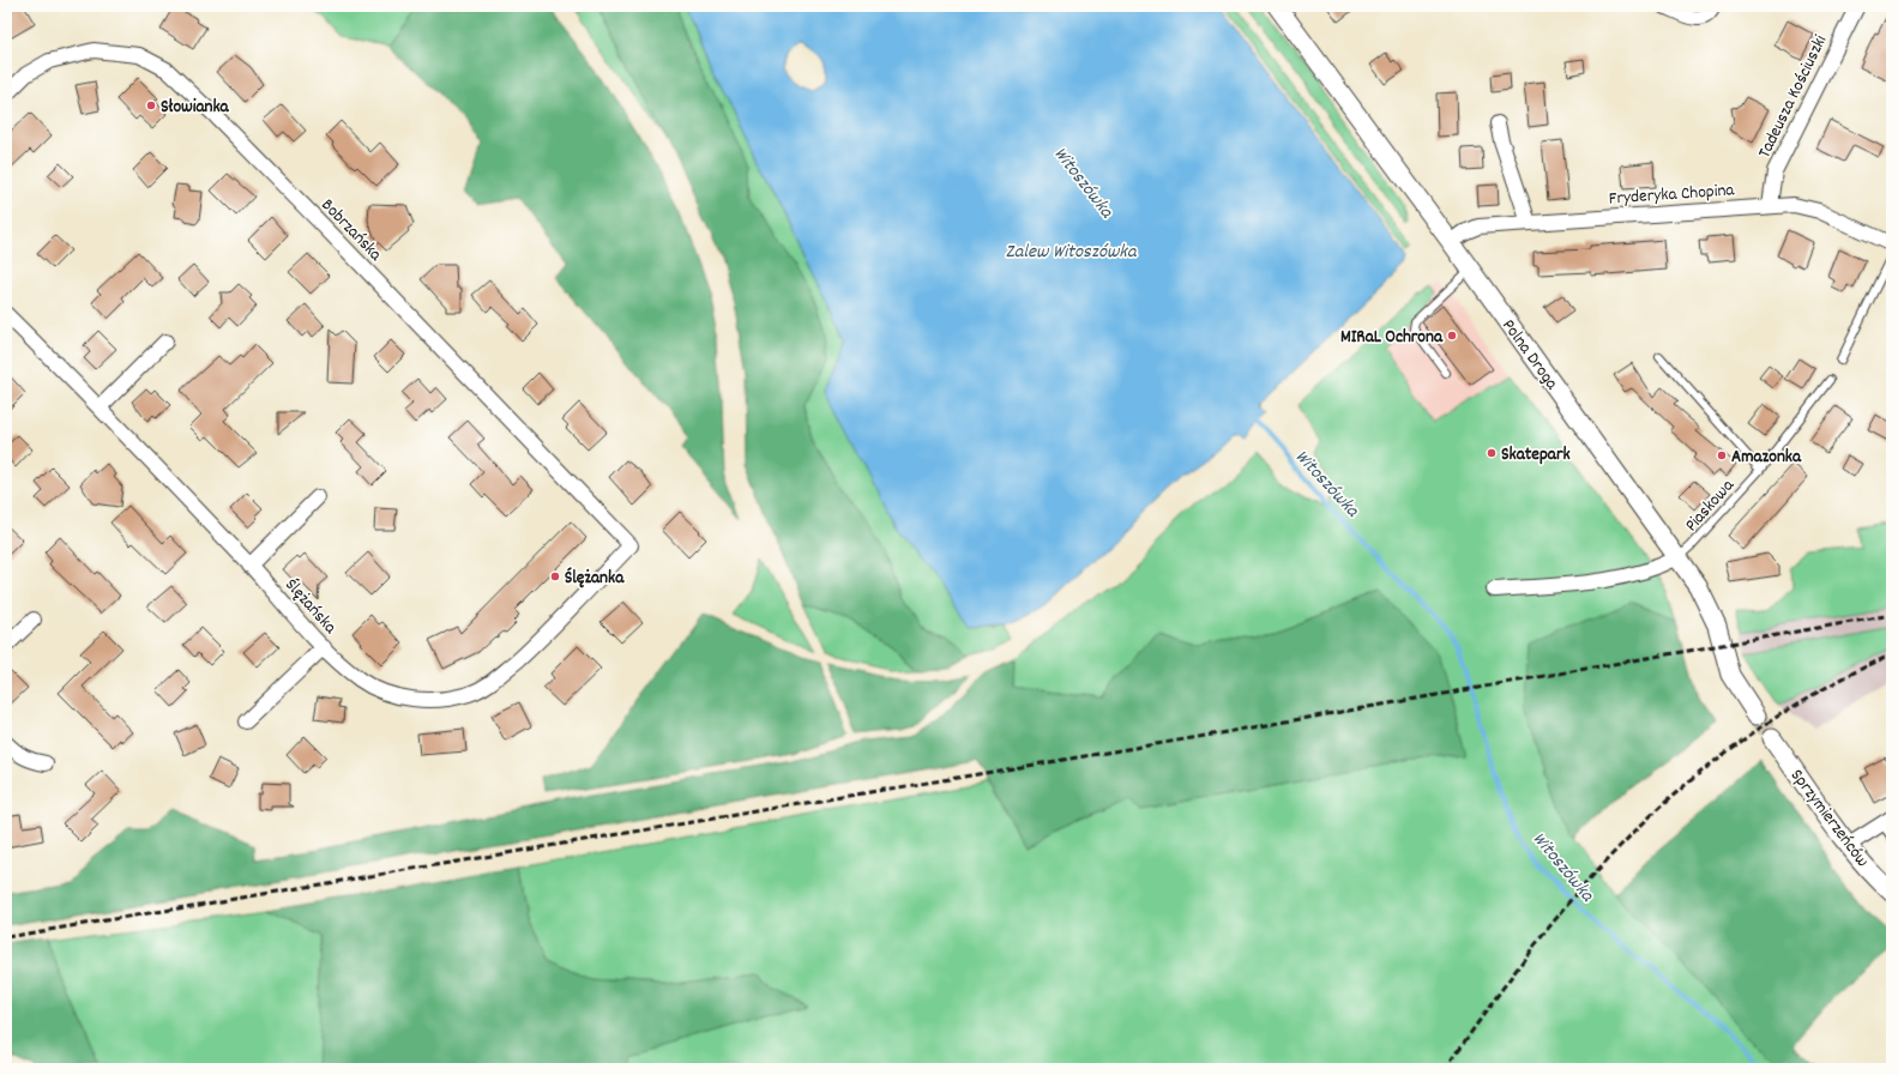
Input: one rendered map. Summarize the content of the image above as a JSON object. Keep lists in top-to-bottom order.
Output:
{
  "streets": {
    "street": [
      "Tadeusza Kościuszki",
      "Fryderyka Chopina",
      "Bobrzańska",
      "Polna Droga",
      "Ślężańska",
      "Sprzymierzeńców"
    ],
    "lane": ["Piaskowa"]
  },
  "crossings": [
    ["Tadeusza Kościuszki", "Fryderyka Chopina"],
    ["Fryderyka Chopina", "Polna Droga"],
    ["Bobrzańska", "Ślężańska"],
    ["Polna Droga", "Piaskowa"]
  ],
  "water": ["Witoszówka", "Zalew Witoszówka"],
  "places": [
    "Słowianka",
    "MIRaL Ochrona",
    "Skatepark",
    "Amazonka",
    "Ślężanka"
  ]
}
